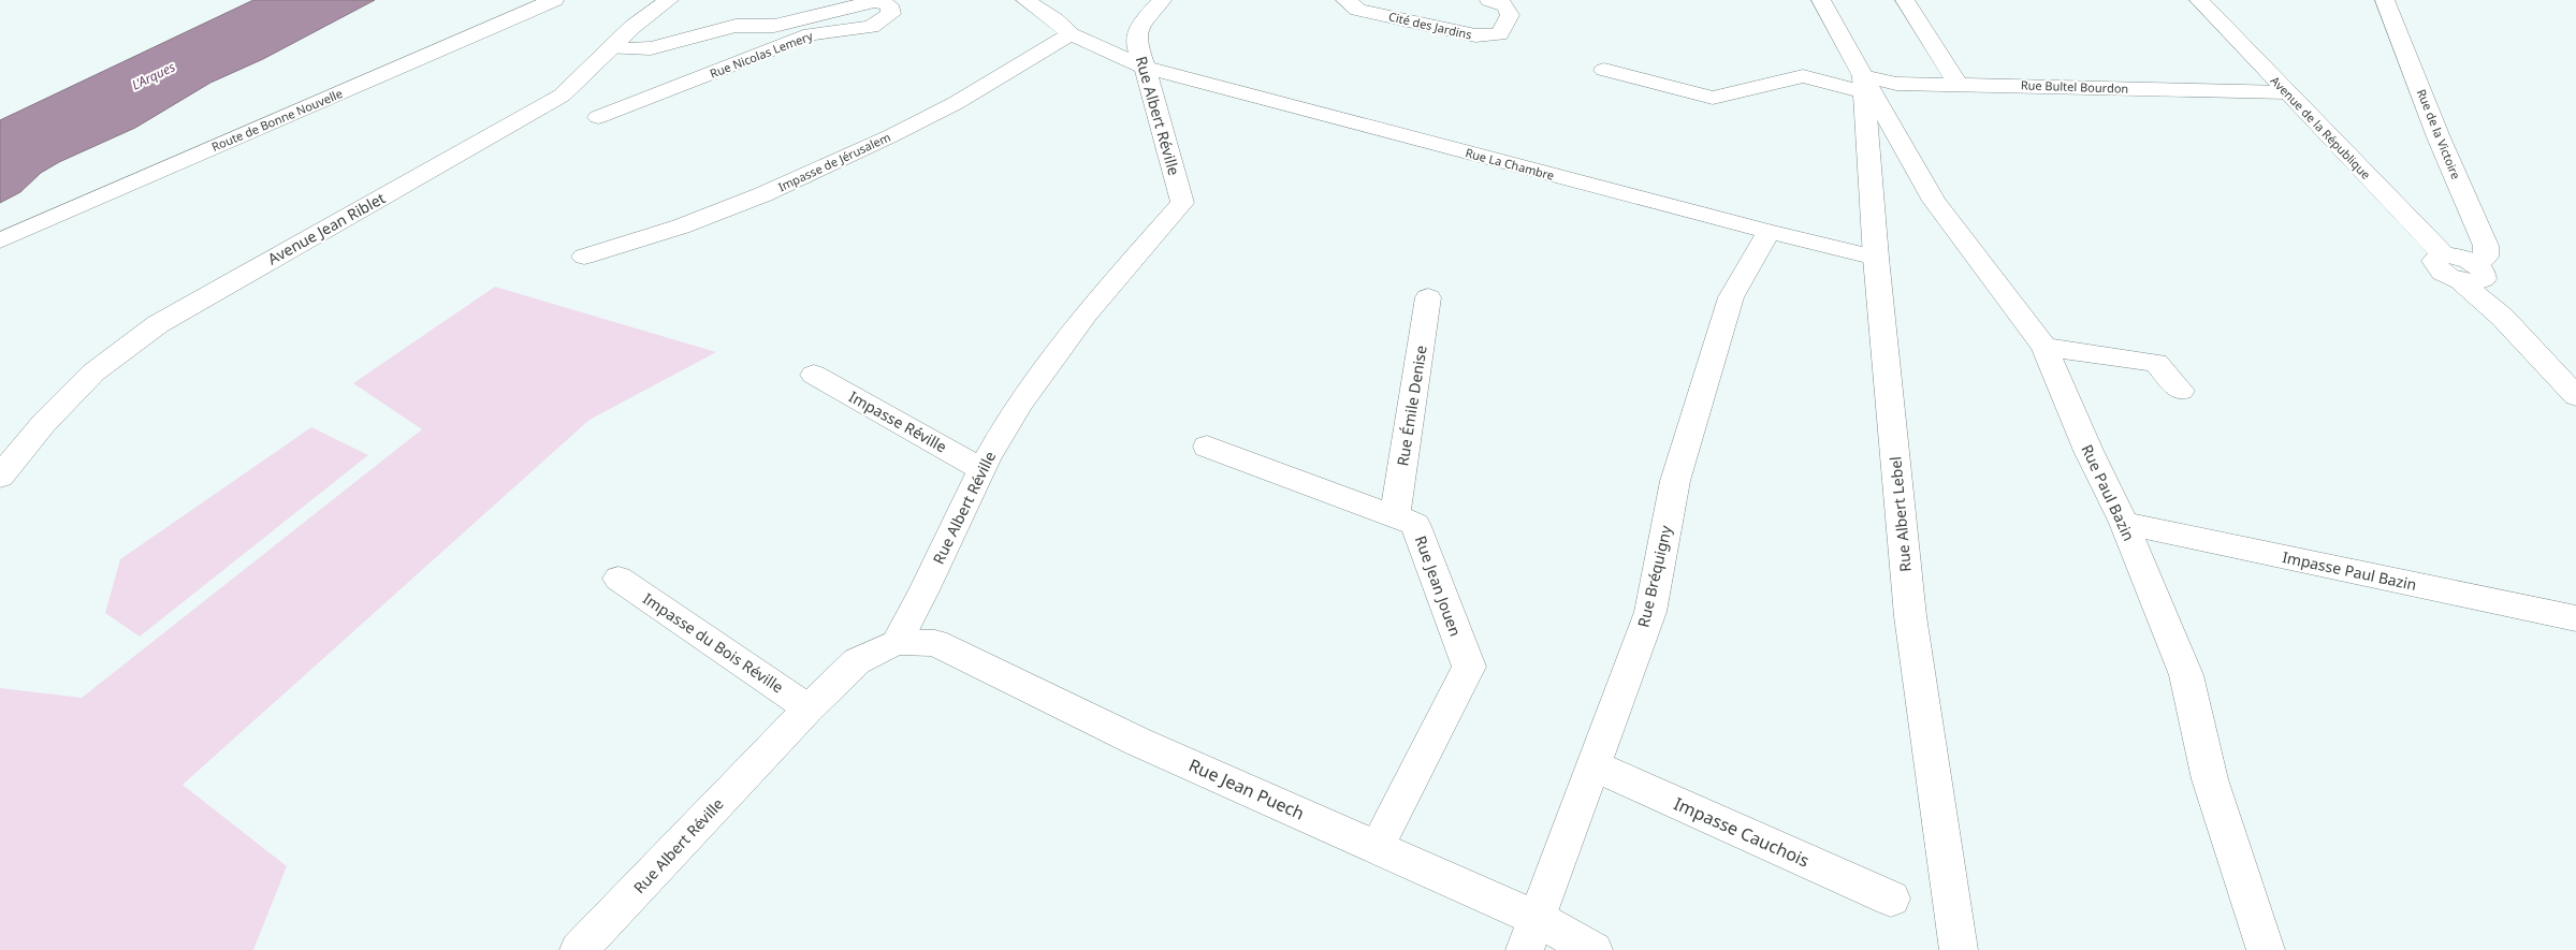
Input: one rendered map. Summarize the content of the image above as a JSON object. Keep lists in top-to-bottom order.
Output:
{
  "streets": {
    "street": [
      "Cité des Jardins",
      "Rue Nicolas Lemery",
      "Rue Bultel Bourdon",
      "Rue Albert Réville",
      "Route de Bonne Nouvelle",
      "Avenue de la République",
      "Rue de la Victoire",
      "Impasse de Jérusalem",
      "Rue La Chambre",
      "Avenue Jean Riblet",
      "Rue Émile Denise",
      "Impasse Réville",
      "Rue Paul Bazin",
      "Rue Albert Lebel",
      "Impasse Paul Bazin",
      "Rue Bréquigny",
      "Rue Jean Jouen",
      "Impasse du Bois Réville",
      "Rue Jean Puech",
      "Impasse Cauchois"
    ]
  },
  "crossings": [
    ["Rue Nicolas Lemery", "Avenue Jean Riblet"],
    ["Rue Bultel Bourdon", "Avenue de la République"],
    ["Rue Bultel Bourdon", "Rue Paul Bazin"],
    ["Rue Bultel Bourdon", "Rue Albert Lebel"],
    ["Rue Albert Réville", "Rue La Chambre"],
    ["Rue Albert Réville", "Impasse Réville"],
    ["Rue Albert Réville", "Impasse du Bois Réville"],
    ["Rue Albert Réville", "Rue Jean Puech"],
    ["Avenue de la République", "Rue de la Victoire"],
    ["Impasse de Jérusalem", "Rue La Chambre"],
    ["Rue La Chambre", "Rue Albert Lebel"],
    ["Rue La Chambre", "Rue Bréquigny"],
    ["Rue Émile Denise", "Rue Jean Jouen"],
    ["Rue Paul Bazin", "Rue Albert Lebel"],
    ["Rue Paul Bazin", "Impasse Paul Bazin"],
    ["Rue Bréquigny", "Rue Jean Puech"],
    ["Rue Bréquigny", "Impasse Cauchois"],
    ["Rue Jean Jouen", "Rue Jean Puech"]
  ],
  "water": ["L'Arques"]
}
